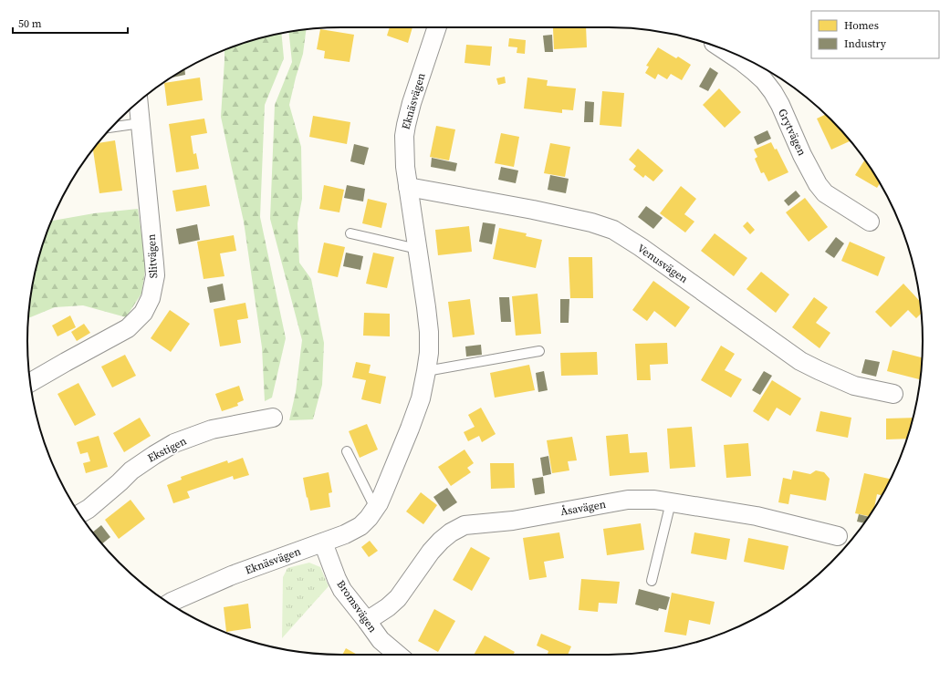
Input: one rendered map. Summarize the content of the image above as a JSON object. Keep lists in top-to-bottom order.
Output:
{
  "streets": {
    "street": [
      "Eknäsvägen",
      "Grytvägen",
      "Slitvägen",
      "Venusvägen",
      "Ekstigen",
      "Åsavägen",
      "Bromsvägen"
    ]
  },
  "crossings": [
    ["Eknäsvägen", "Venusvägen"],
    ["Eknäsvägen", "Bromsvägen"],
    ["Åsavägen", "Bromsvägen"]
  ],
  "legend": ["Homes", "Industry"],
  "scale_bar": "50 m"
}
